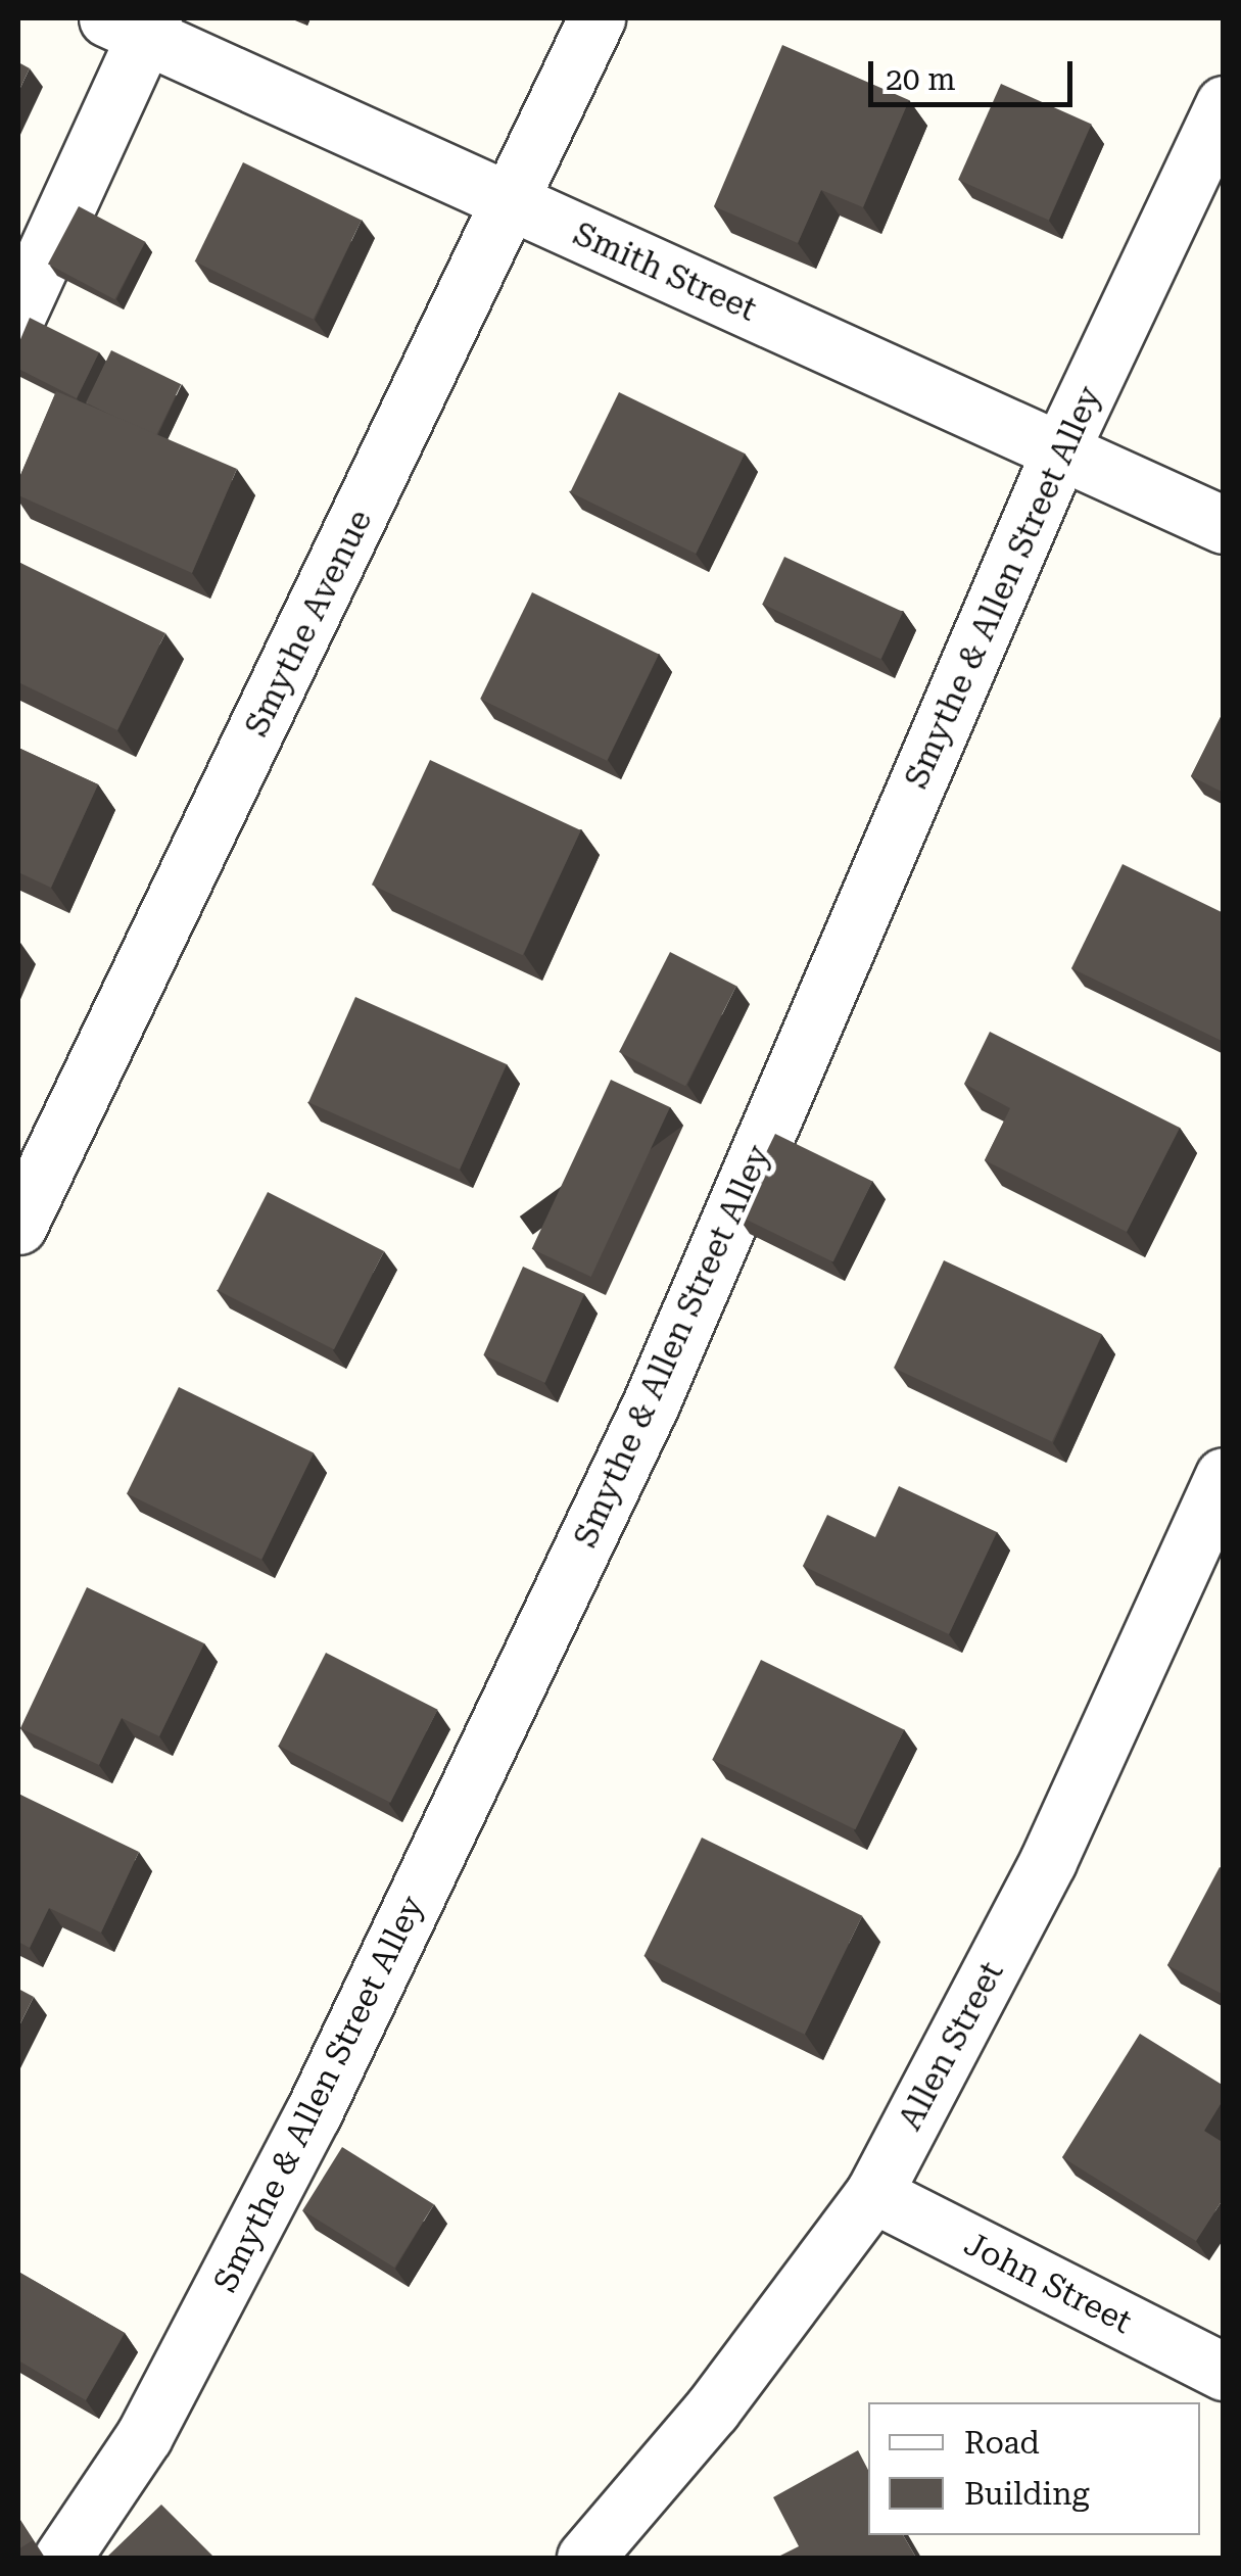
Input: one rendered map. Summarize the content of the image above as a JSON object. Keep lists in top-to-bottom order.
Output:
{
  "streets": {
    "street": [
      "Smith Street",
      "Smythe & Allen Street Alley",
      "Smythe Avenue",
      "Allen Street",
      "John Street"
    ]
  },
  "crossings": [
    ["Smith Street", "Smythe & Allen Street Alley"],
    ["Smith Street", "Smythe Avenue"],
    ["Allen Street", "John Street"]
  ],
  "legend": ["Road", "Building"],
  "scale_bar": "20 m"
}
